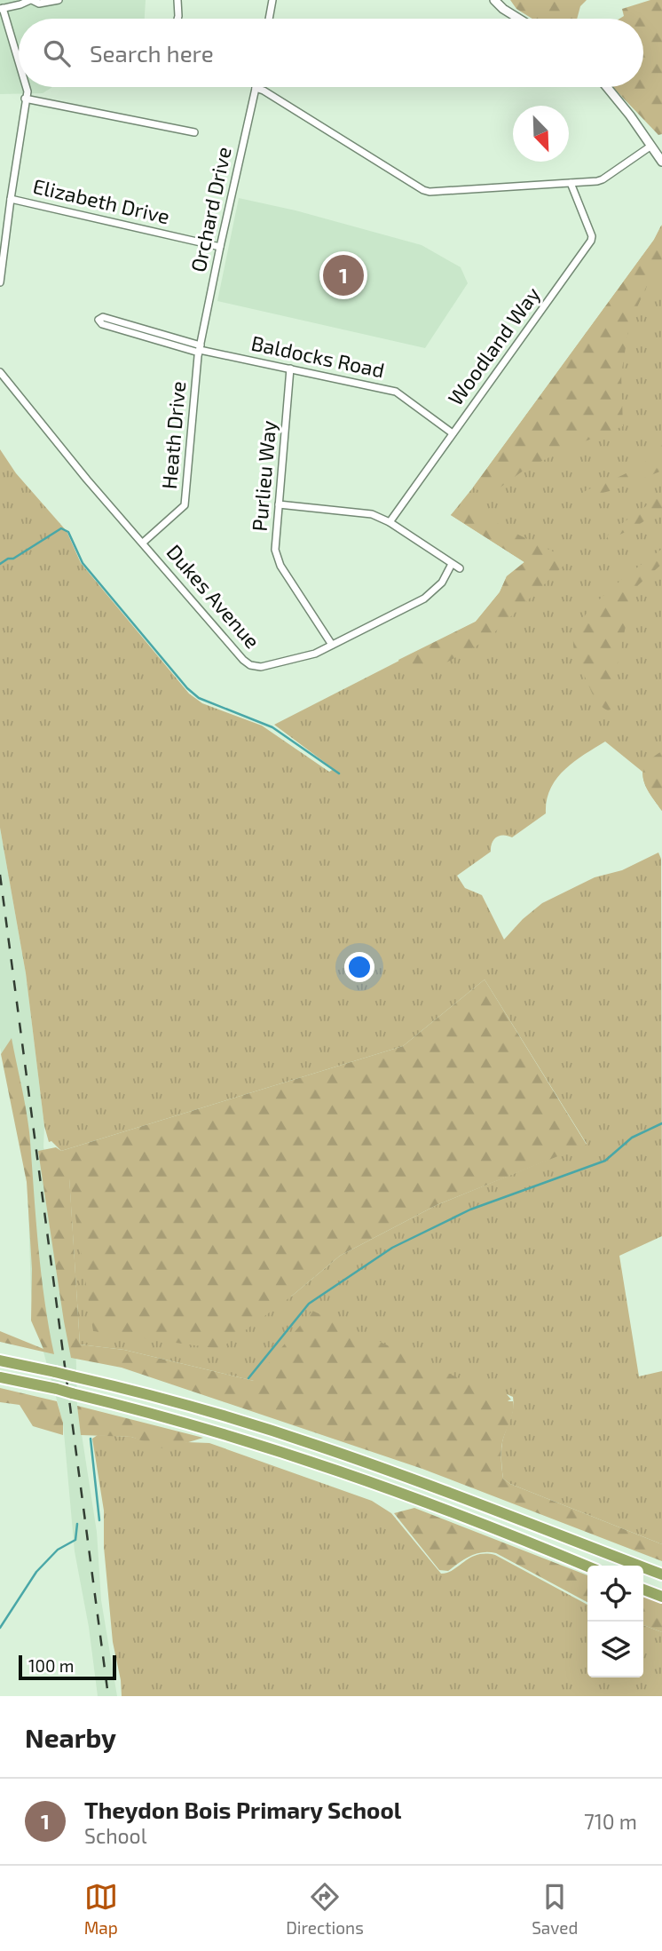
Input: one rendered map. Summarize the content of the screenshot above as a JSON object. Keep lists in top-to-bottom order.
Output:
{
  "streets": {
    "street": [
      "Elizabeth Drive",
      "Orchard Drive",
      "Woodland Way",
      "Baldocks Road",
      "Heath Drive",
      "Purlieu Way",
      "Dukes Avenue"
    ]
  },
  "crossings": [
    ["Elizabeth Drive", "Orchard Drive"],
    ["Orchard Drive", "Baldocks Road"],
    ["Orchard Drive", "Heath Drive"],
    ["Woodland Way", "Baldocks Road"],
    ["Baldocks Road", "Heath Drive"],
    ["Baldocks Road", "Purlieu Way"],
    ["Heath Drive", "Dukes Avenue"],
    ["Purlieu Way", "Dukes Avenue"]
  ],
  "scale_bar": "100 m",
  "north": "bottom right",
  "page": {
    "search": "Search here",
    "pins": "1",
    "scale": "100 m",
    "heading": "Nearby",
    "list": [
      {
        "mark": "1",
        "name": "Theydon Bois Primary School",
        "note": "School",
        "value": "710 m"
      }
    ],
    "nav": ["Map", "Directions", "Saved"]
  }
}
